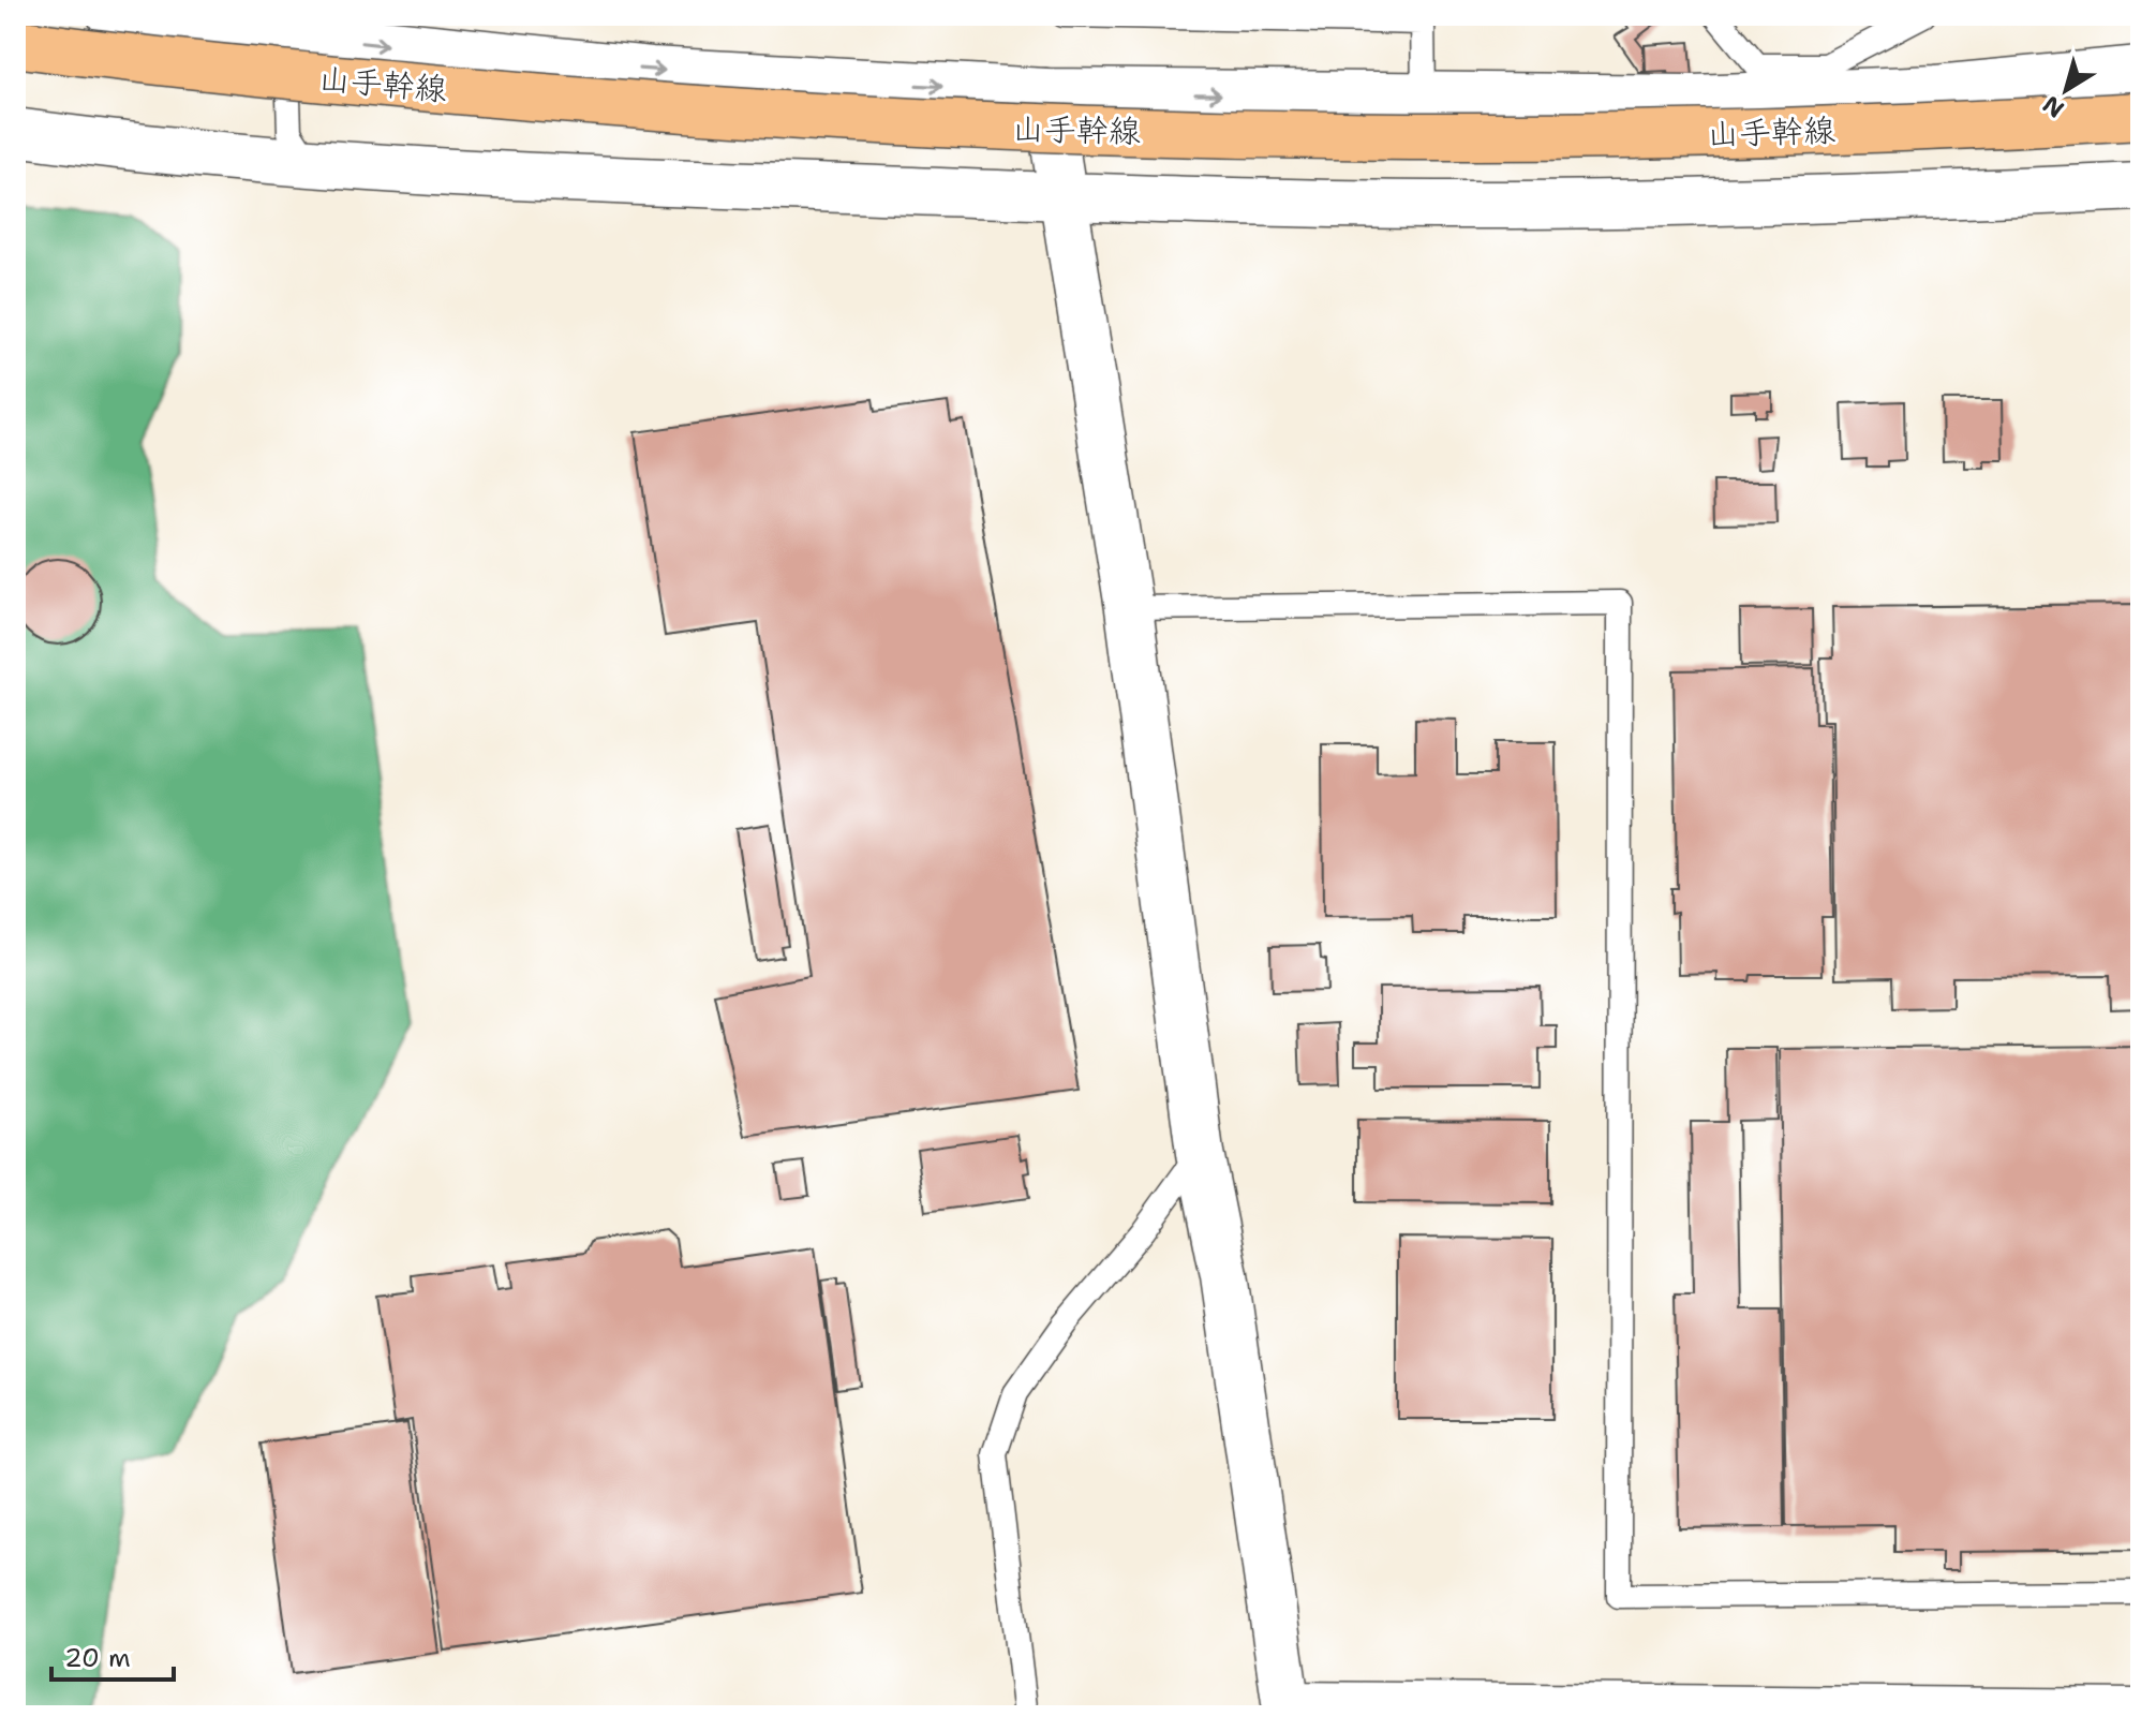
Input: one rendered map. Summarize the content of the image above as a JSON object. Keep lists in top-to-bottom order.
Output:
{
  "streets": {
    "main road": ["山手幹線"]
  },
  "scale_bar": "20 m",
  "north": "bottom left"
}
